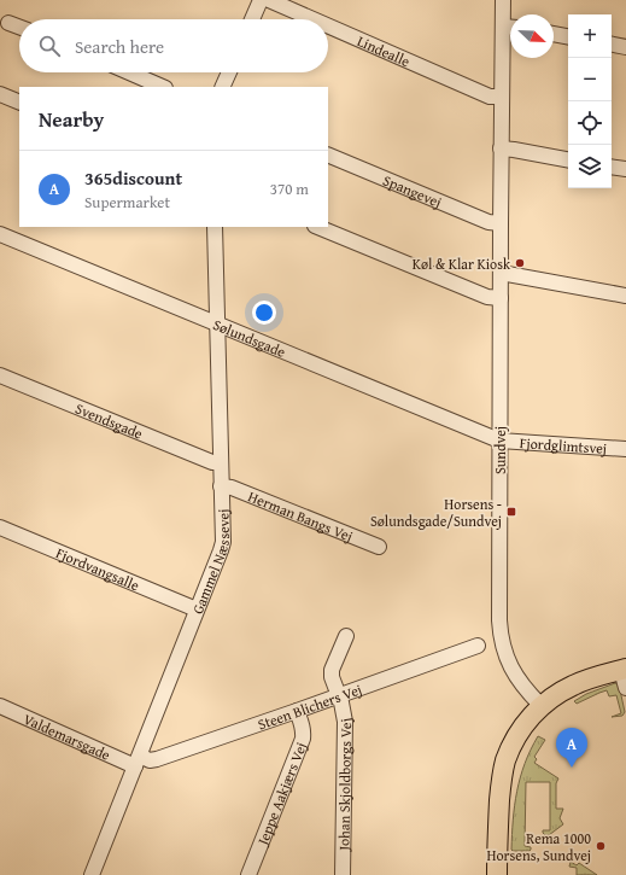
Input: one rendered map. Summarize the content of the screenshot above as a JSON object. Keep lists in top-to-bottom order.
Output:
{
  "streets": {
    "street": [
      "Lindealle",
      "Spangevej",
      "Sølundsgade",
      "Svendsgade",
      "Fjordglimtsvej",
      "Sundvej",
      "Herman Bangs Vej",
      "Gammel Næssevej",
      "Fjordvangsalle",
      "Steen Blichers Vej",
      "Valdemarsgade",
      "Johan Skjoldborgs Vej",
      "Jeppe Aakjærs Vej"
    ]
  },
  "crossings": [
    ["Lindealle", "Sundvej"],
    ["Spangevej", "Sundvej"],
    ["Sølundsgade", "Fjordglimtsvej"],
    ["Sølundsgade", "Sundvej"],
    ["Sølundsgade", "Gammel Næssevej"],
    ["Svendsgade", "Gammel Næssevej"],
    ["Fjordglimtsvej", "Sundvej"],
    ["Herman Bangs Vej", "Gammel Næssevej"],
    ["Gammel Næssevej", "Fjordvangsalle"],
    ["Gammel Næssevej", "Steen Blichers Vej"],
    ["Gammel Næssevej", "Valdemarsgade"],
    ["Steen Blichers Vej", "Valdemarsgade"],
    ["Steen Blichers Vej", "Johan Skjoldborgs Vej"],
    ["Steen Blichers Vej", "Jeppe Aakjærs Vej"]
  ],
  "places": {
    "other": ["Køl & Klar Kiosk", "Rema 1000 Horsens, Sundvej"],
    "transit": ["Horsens - Sølundsgade/Sundvej"]
  },
  "north": "bottom right",
  "page": {
    "map_buttons": ["+", "−"],
    "search": "Search here",
    "heading": "Nearby",
    "list": [
      {
        "mark": "A",
        "name": "365discount",
        "note": "Supermarket",
        "value": "370 m"
      }
    ],
    "pins": "A"
  }
}
